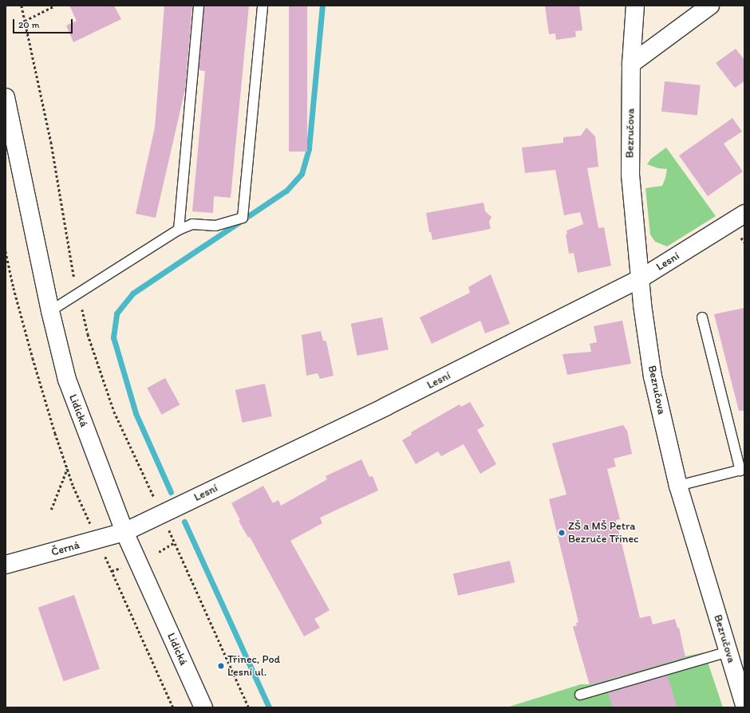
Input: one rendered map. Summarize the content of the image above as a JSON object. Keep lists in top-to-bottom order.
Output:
{
  "streets": {
    "street": [
      "Bezručova",
      "Lesní",
      "Lidická",
      "Černá"
    ]
  },
  "crossings": [
    ["Bezručova", "Lesní"],
    ["Lesní", "Lidická"],
    ["Lesní", "Černá"],
    ["Lidická", "Černá"]
  ],
  "places": ["ZŠ a MŠ Petra Bezruče Třinec", "Třinec, Pod Lesní ul."],
  "scale_bar": "20 m"
}
